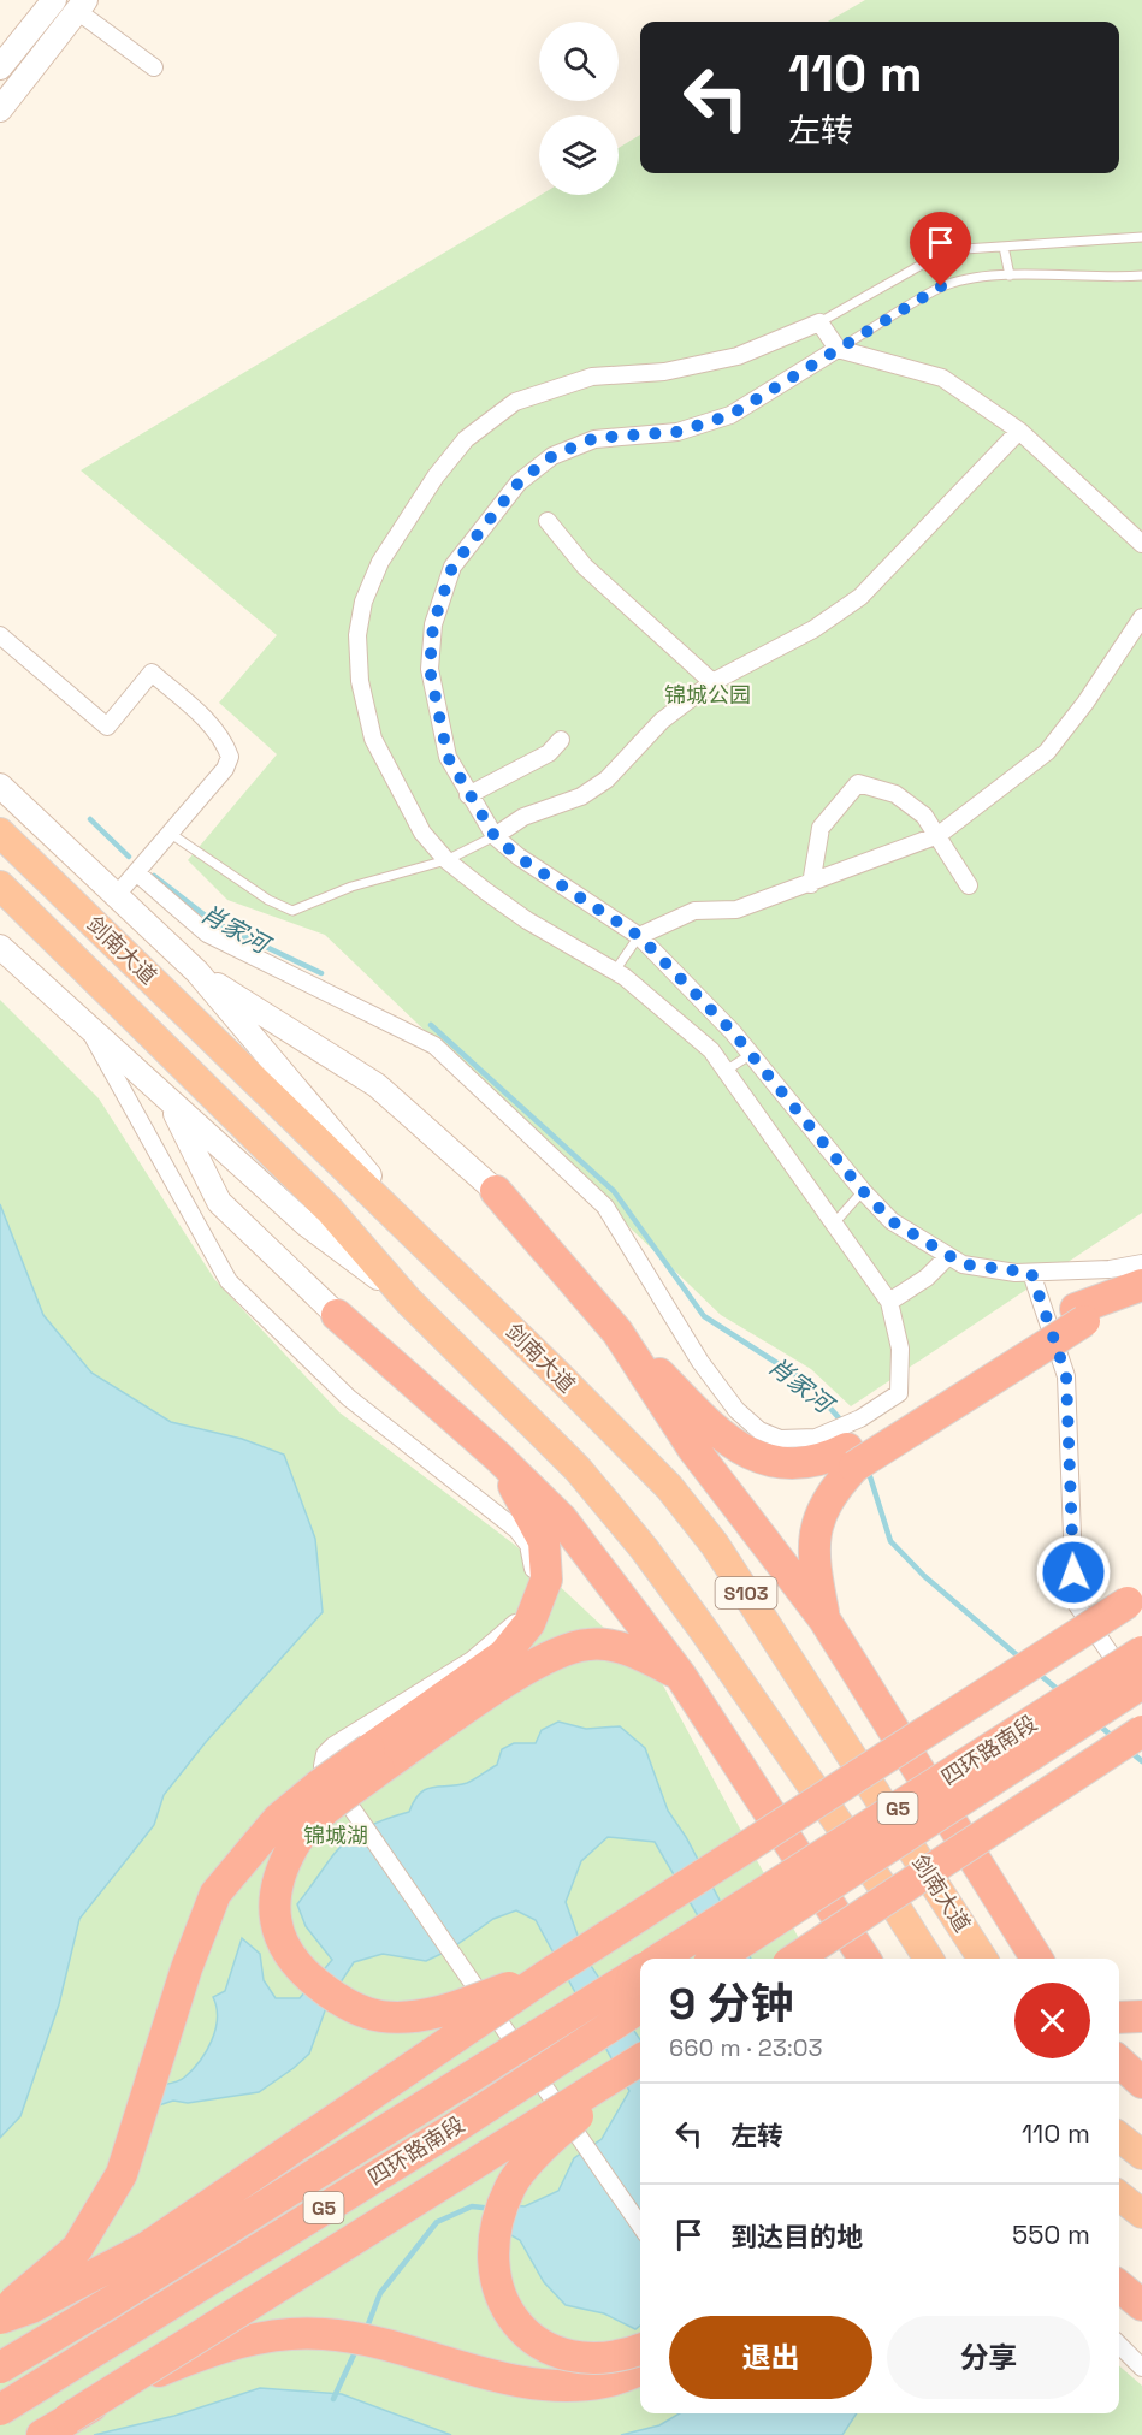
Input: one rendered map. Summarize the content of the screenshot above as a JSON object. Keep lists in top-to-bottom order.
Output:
{
  "streets": {
    "highway": [
      "剑南大道",
      "S103",
      "四环路南段",
      "G5"
    ]
  },
  "water": ["肖家河"],
  "parks": ["锦城公园", "锦城湖"],
  "page": {
    "turn": ["110 m", "左转"],
    "heading": ["9 分钟", "660 m · 23:03"],
    "list": [
      {
        "name": "左转",
        "value": "110 m"
      },
      {
        "name": "到达目的地",
        "value": "550 m"
      }
    ],
    "buttons": ["退出", "分享"]
  }
}
